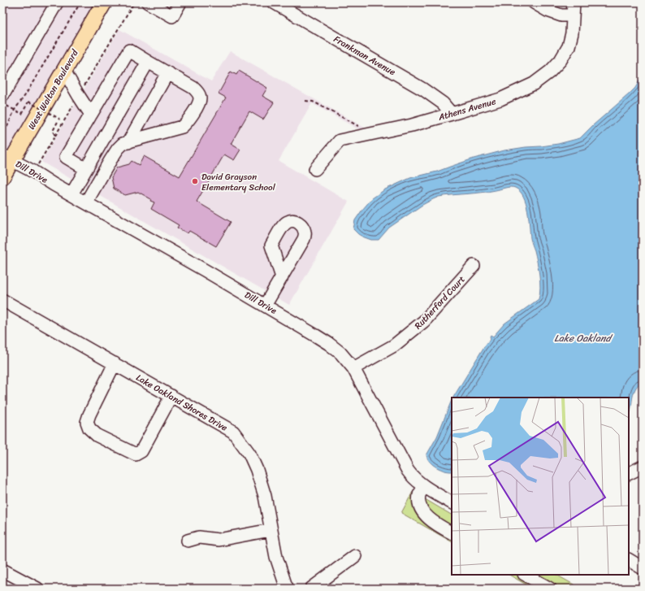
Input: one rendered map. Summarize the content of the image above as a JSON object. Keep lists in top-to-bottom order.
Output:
{
  "streets": {
    "main road": ["West Walton Boulevard"],
    "street": [
      "Frankman Avenue",
      "Athens Avenue",
      "Dill Drive",
      "Rutherford Court",
      "Lake Oakland Shores Drive"
    ]
  },
  "crossings": [
    ["Frankman Avenue", "Athens Avenue"],
    ["West Walton Boulevard", "Dill Drive"],
    ["Dill Drive", "Rutherford Court"]
  ],
  "water": ["Lake Oakland"],
  "places": ["David Grayson Elementary School"]
}
